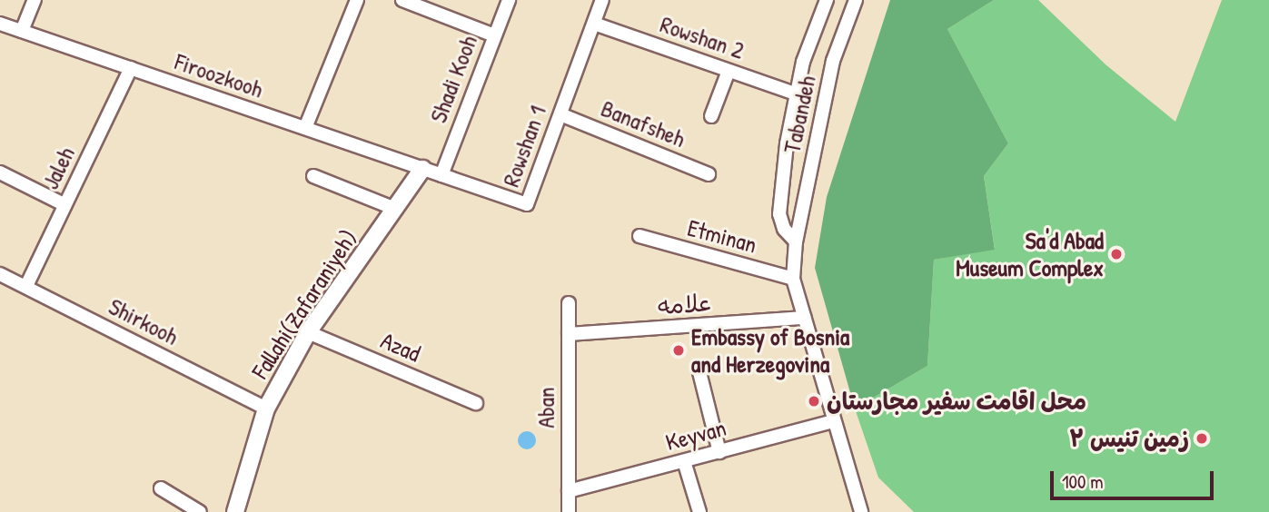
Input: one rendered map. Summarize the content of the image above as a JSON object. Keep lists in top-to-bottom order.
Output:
{
  "streets": {
    "street": [
      "Rowshan 2",
      "Firoozkooh",
      "Shadi Kooh",
      "Tabandeh",
      "Banafsheh",
      "Rowshan 1",
      "Jaleh",
      "Etminan",
      "Fallahi(Zafaraniyeh)",
      "علامه",
      "Shirkooh",
      "Azad",
      "Aban",
      "Keyvan"
    ]
  },
  "crossings": [
    ["Rowshan 2", "Rowshan 1"],
    ["Firoozkooh", "Rowshan 1"],
    ["Firoozkooh", "Jaleh"],
    ["Firoozkooh", "Fallahi(Zafaraniyeh)"],
    ["Shadi Kooh", "Rowshan 1"],
    ["Tabandeh", "Etminan"],
    ["Tabandeh", "علامه"],
    ["Tabandeh", "Keyvan"],
    ["Banafsheh", "Rowshan 1"],
    ["Rowshan 1", "Fallahi(Zafaraniyeh)"],
    ["Jaleh", "Shirkooh"],
    ["Fallahi(Zafaraniyeh)", "Shirkooh"],
    ["Fallahi(Zafaraniyeh)", "Azad"],
    ["علامه", "Aban"],
    ["Aban", "Keyvan"]
  ],
  "places": [
    "Sa'd Abad Museum Complex",
    "Embassy of Bosnia and Herzegovina",
    "محل اقامت سفیر مجارستان",
    "زمین تنیس ۲"
  ],
  "scale_bar": "100 m"
}
